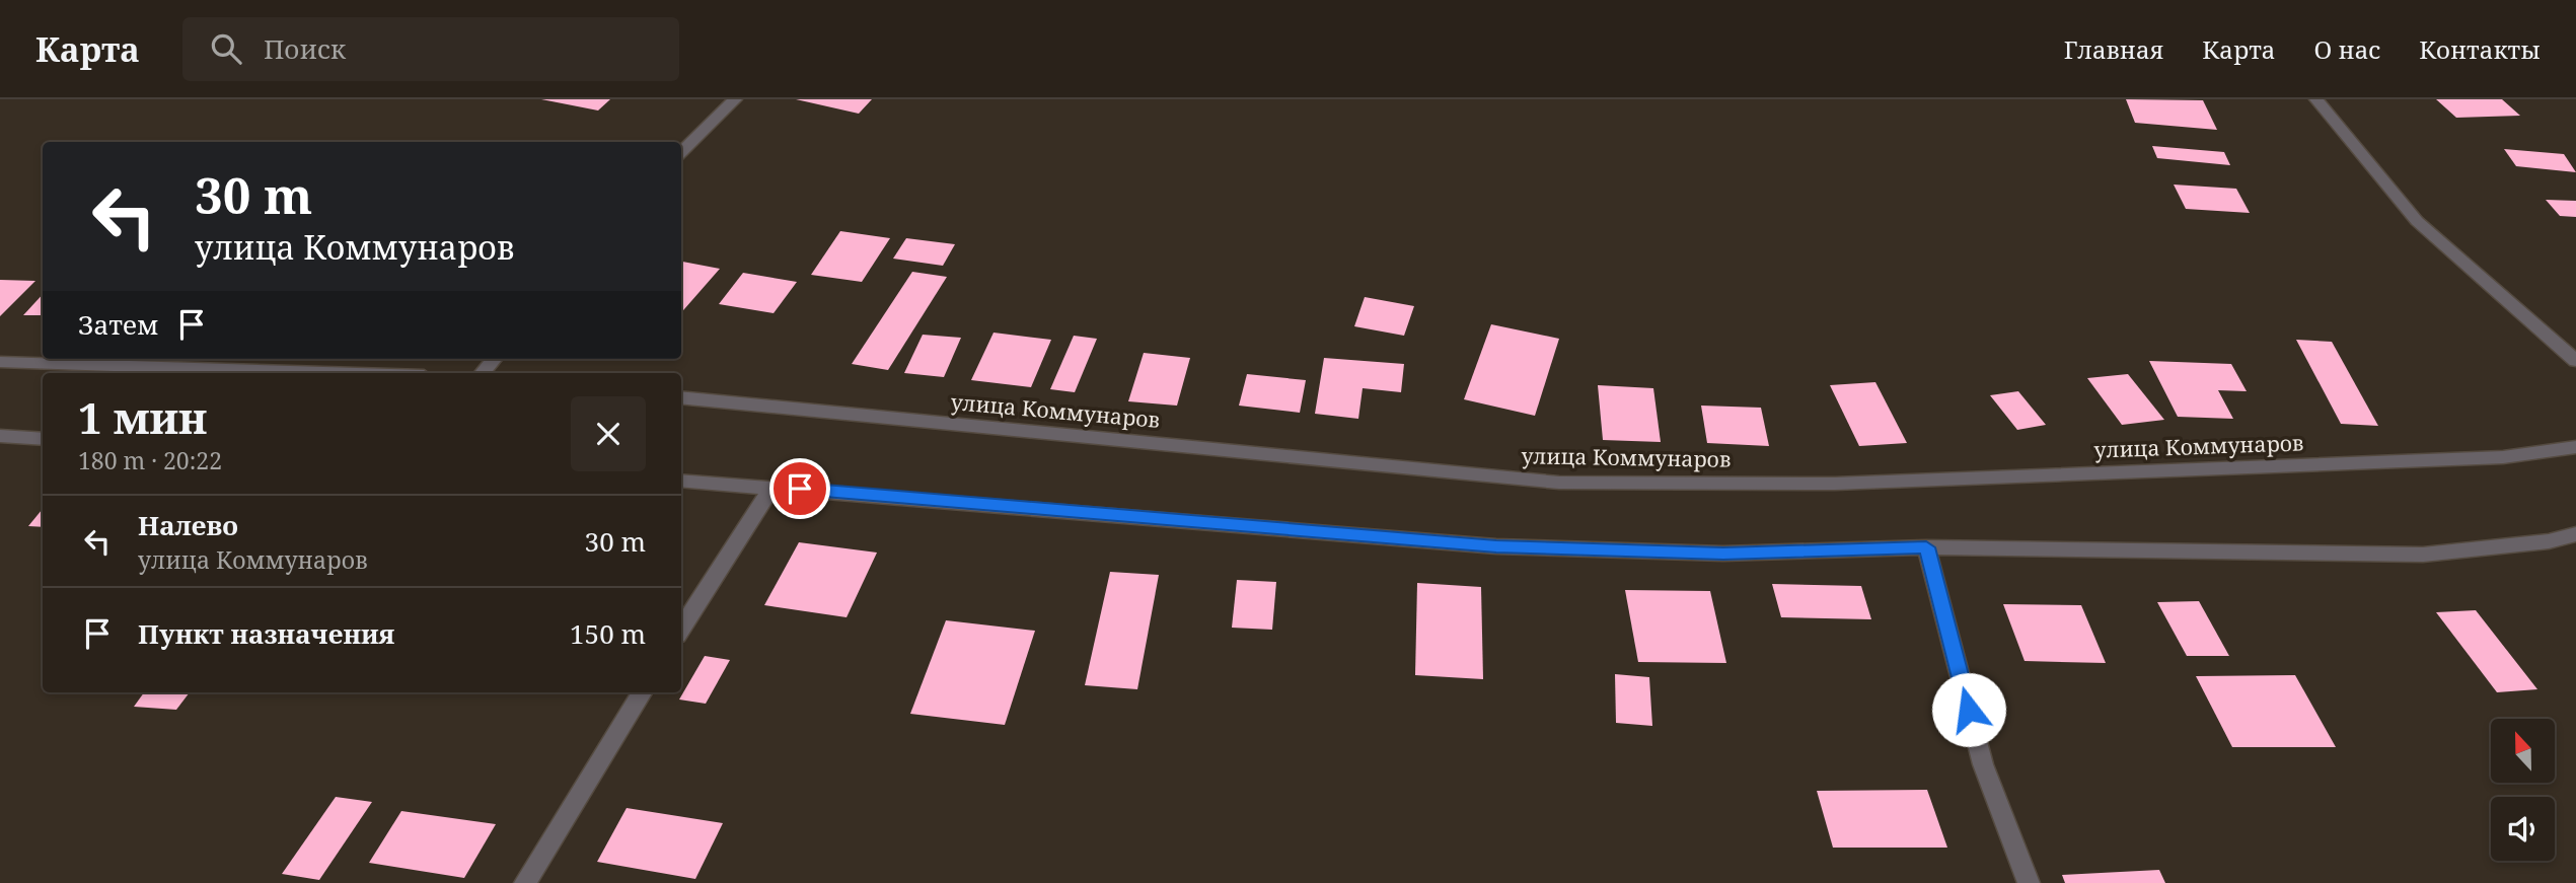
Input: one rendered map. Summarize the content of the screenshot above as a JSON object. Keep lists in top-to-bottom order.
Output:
{
  "streets": {
    "street": ["улица Коммунаров"]
  },
  "north": "top",
  "page": {
    "header": "Карта",
    "search": "Поиск",
    "nav": [
      "Главная",
      "Карта",
      "О нас",
      "Контакты"
    ],
    "turn": ["30 m", "улица Коммунаров"],
    "then": "Затем",
    "heading": ["1 мин", "180 m · 20:22"],
    "list": [
      {
        "name": "Налево",
        "note": "улица Коммунаров",
        "value": "30 m"
      },
      {
        "name": "Пункт назначения",
        "value": "150 m"
      }
    ]
  }
}
